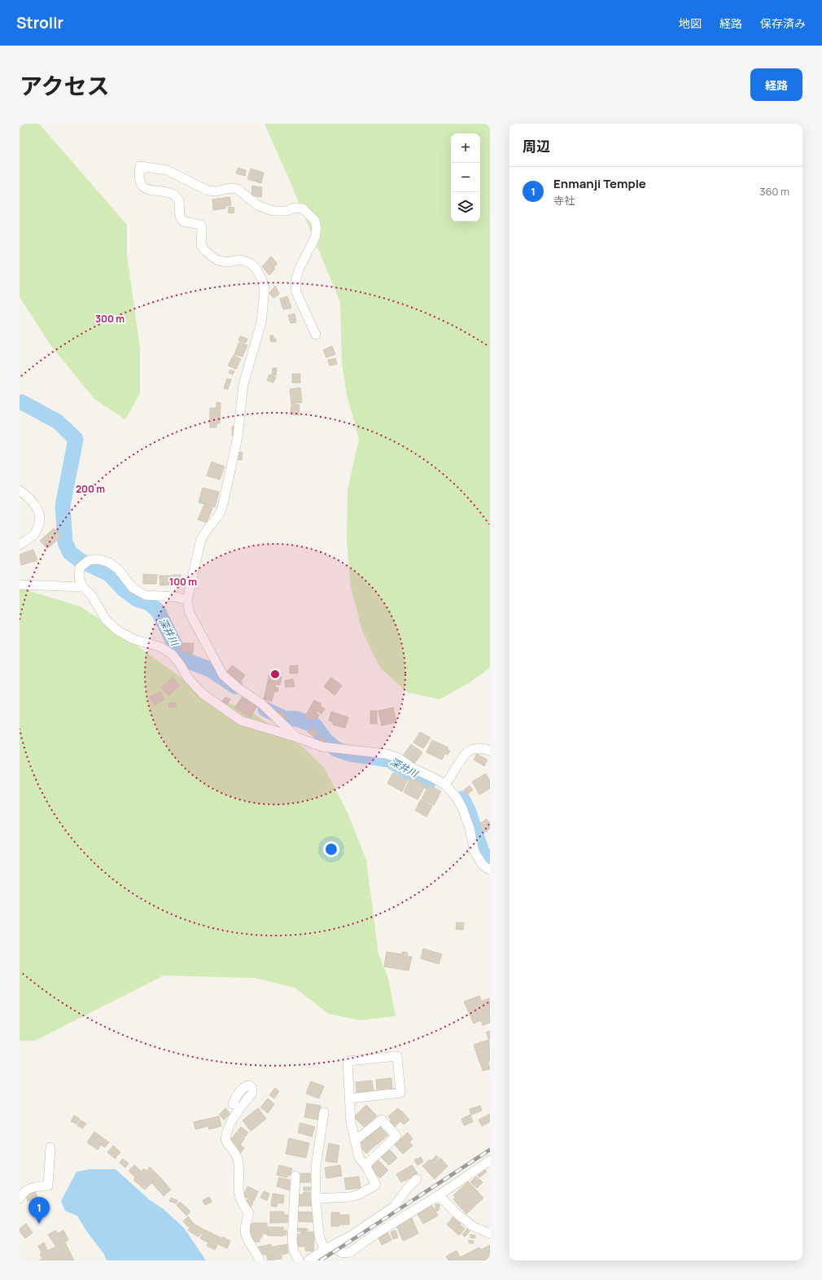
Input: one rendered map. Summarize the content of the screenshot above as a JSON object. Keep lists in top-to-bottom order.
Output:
{
  "water": ["深井川"],
  "page": {
    "header": "Strollr",
    "nav": ["地図", "経路", "保存済み"],
    "title": "アクセス",
    "buttons": "経路",
    "heading": "周辺",
    "map_buttons": ["+", "−"],
    "list": [
      {
        "mark": "1",
        "name": "Enmanji Temple",
        "note": "寺社",
        "value": "360 m"
      }
    ],
    "pins": "1"
  },
  "rings": ["300 m", "200 m", "100 m"]
}
